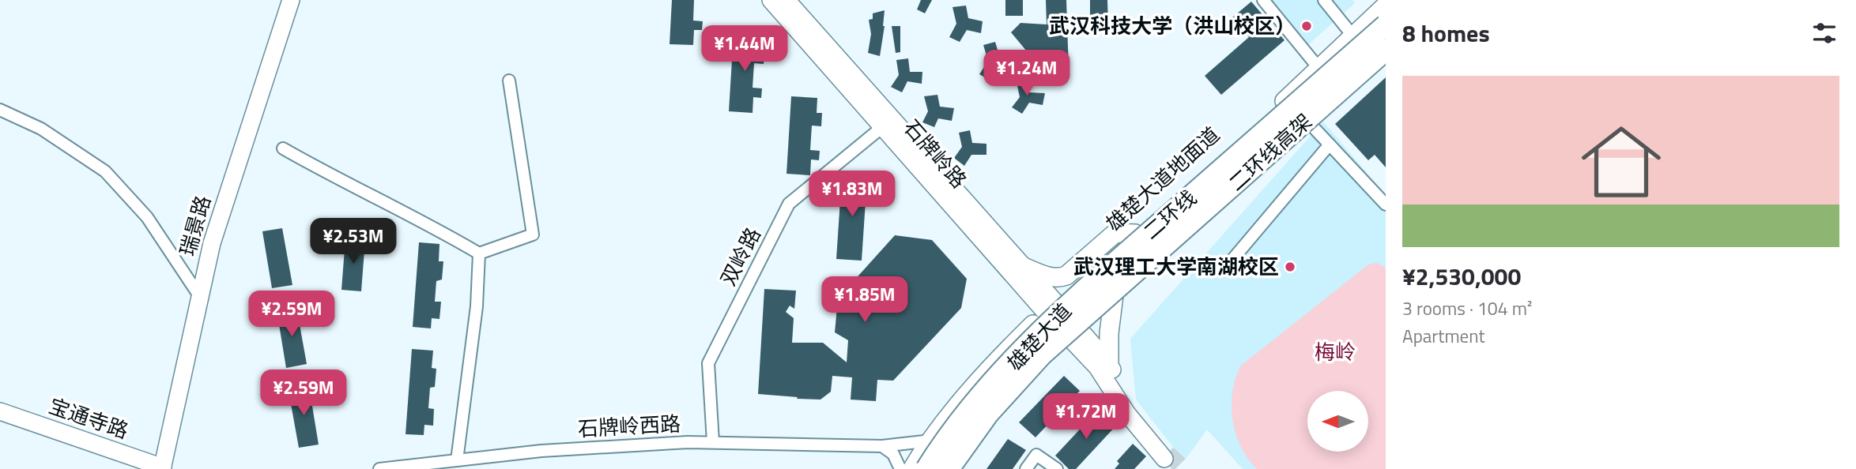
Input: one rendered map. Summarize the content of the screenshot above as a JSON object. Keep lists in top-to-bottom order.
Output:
{
  "streets": {
    "highway": ["二环线高架", "二环线"],
    "main road": [
      "石牌岭路",
      "雄楚大道地面道",
      "瑞景路",
      "雄楚大道",
      "宝通寺路"
    ],
    "street": ["双岭路", "石牌岭西路"]
  },
  "crossings": [
    ["二环线高架", "石牌岭路"],
    ["二环线高架", "雄楚大道"],
    ["石牌岭路", "雄楚大道地面道"],
    ["石牌岭路", "双岭路"],
    ["石牌岭路", "雄楚大道"],
    ["雄楚大道地面道", "石牌岭西路"],
    ["瑞景路", "宝通寺路"],
    ["双岭路", "石牌岭西路"]
  ],
  "parks": ["梅岭"],
  "places": ["武汉科技大学（洪山校区）", "武汉理工大学南湖校区"],
  "north": "left",
  "page": {
    "heading": "8 homes",
    "price": [
      "¥1.44M",
      "¥1.24M",
      "¥1.83M",
      "¥2.53M",
      "¥1.85M",
      "¥2.59M",
      "¥2.59M",
      "¥1.72M"
    ],
    "list": [
      {
        "name": "¥2,530,000",
        "note": "3 rooms · 104 m² · Apartment"
      }
    ]
  }
}
